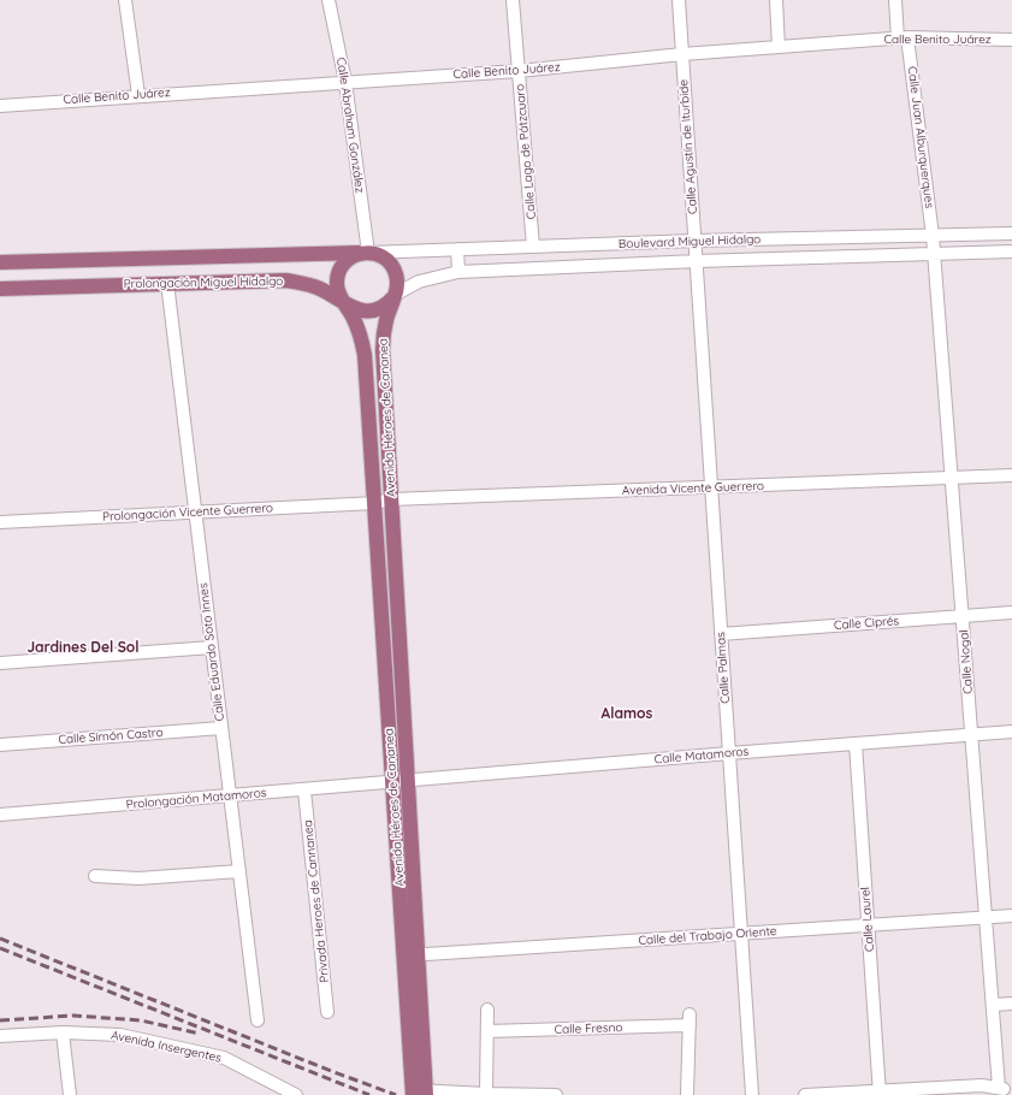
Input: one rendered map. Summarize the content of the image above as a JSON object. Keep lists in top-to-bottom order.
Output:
{
  "streets": {
    "main road": ["Prolongación Miguel Hidalgo", "Avenida Héroes de Cananea"],
    "street": [
      "Calle Benito Juárez",
      "Calle Abraham González",
      "Calle Juan Alburquerques",
      "Calle Agustín de Iturbide",
      "Calle Lago de Pátzcuaro",
      "Boulevard Miguel Hidalgo",
      "Avenida Vicente Guerrero",
      "Prolongación Vicente Guerrero",
      "Calle Ciprés",
      "Calle Eduardo Soto Innes",
      "Calle Nogal",
      "Calle Palmas",
      "Calle Simón Castro",
      "Calle Matamoros",
      "Prolongación Matamoros",
      "Privada Heroes de Cannanea",
      "Calle Laurel",
      "Calle del Trabajo Oriente",
      "Calle Fresno",
      "Avenida Insergentes"
    ]
  },
  "crossings": [
    ["Calle Benito Juárez", "Calle Abraham González"],
    ["Calle Benito Juárez", "Calle Juan Alburquerques"],
    ["Calle Benito Juárez", "Calle Agustín de Iturbide"],
    ["Calle Benito Juárez", "Calle Lago de Pátzcuaro"],
    ["Calle Abraham González", "Boulevard Miguel Hidalgo"],
    ["Calle Abraham González", "Prolongación Miguel Hidalgo"],
    ["Calle Abraham González", "Avenida Héroes de Cananea"],
    ["Calle Juan Alburquerques", "Boulevard Miguel Hidalgo"],
    ["Calle Juan Alburquerques", "Calle Nogal"],
    ["Calle Agustín de Iturbide", "Boulevard Miguel Hidalgo"],
    ["Calle Agustín de Iturbide", "Calle Palmas"],
    ["Calle Lago de Pátzcuaro", "Boulevard Miguel Hidalgo"],
    ["Boulevard Miguel Hidalgo", "Prolongación Miguel Hidalgo"],
    ["Boulevard Miguel Hidalgo", "Avenida Héroes de Cananea"],
    ["Boulevard Miguel Hidalgo", "Calle Nogal"],
    ["Boulevard Miguel Hidalgo", "Calle Palmas"],
    ["Prolongación Miguel Hidalgo", "Avenida Héroes de Cananea"],
    ["Prolongación Miguel Hidalgo", "Calle Eduardo Soto Innes"],
    ["Avenida Héroes de Cananea", "Avenida Vicente Guerrero"],
    ["Avenida Héroes de Cananea", "Prolongación Vicente Guerrero"],
    ["Avenida Héroes de Cananea", "Calle Matamoros"],
    ["Avenida Héroes de Cananea", "Prolongación Matamoros"],
    ["Avenida Héroes de Cananea", "Calle del Trabajo Oriente"],
    ["Avenida Vicente Guerrero", "Prolongación Vicente Guerrero"],
    ["Avenida Vicente Guerrero", "Calle Nogal"],
    ["Avenida Vicente Guerrero", "Calle Palmas"],
    ["Prolongación Vicente Guerrero", "Calle Eduardo Soto Innes"],
    ["Calle Ciprés", "Calle Nogal"],
    ["Calle Ciprés", "Calle Palmas"],
    ["Calle Eduardo Soto Innes", "Calle Simón Castro"],
    ["Calle Eduardo Soto Innes", "Prolongación Matamoros"],
    ["Calle Nogal", "Calle Matamoros"],
    ["Calle Nogal", "Calle del Trabajo Oriente"],
    ["Calle Palmas", "Calle Matamoros"],
    ["Calle Palmas", "Calle del Trabajo Oriente"],
    ["Calle Matamoros", "Prolongación Matamoros"],
    ["Calle Matamoros", "Calle Laurel"],
    ["Prolongación Matamoros", "Privada Heroes de Cannanea"],
    ["Calle Laurel", "Calle del Trabajo Oriente"]
  ],
  "districts": ["Jardines Del Sol", "Alamos"]
}
